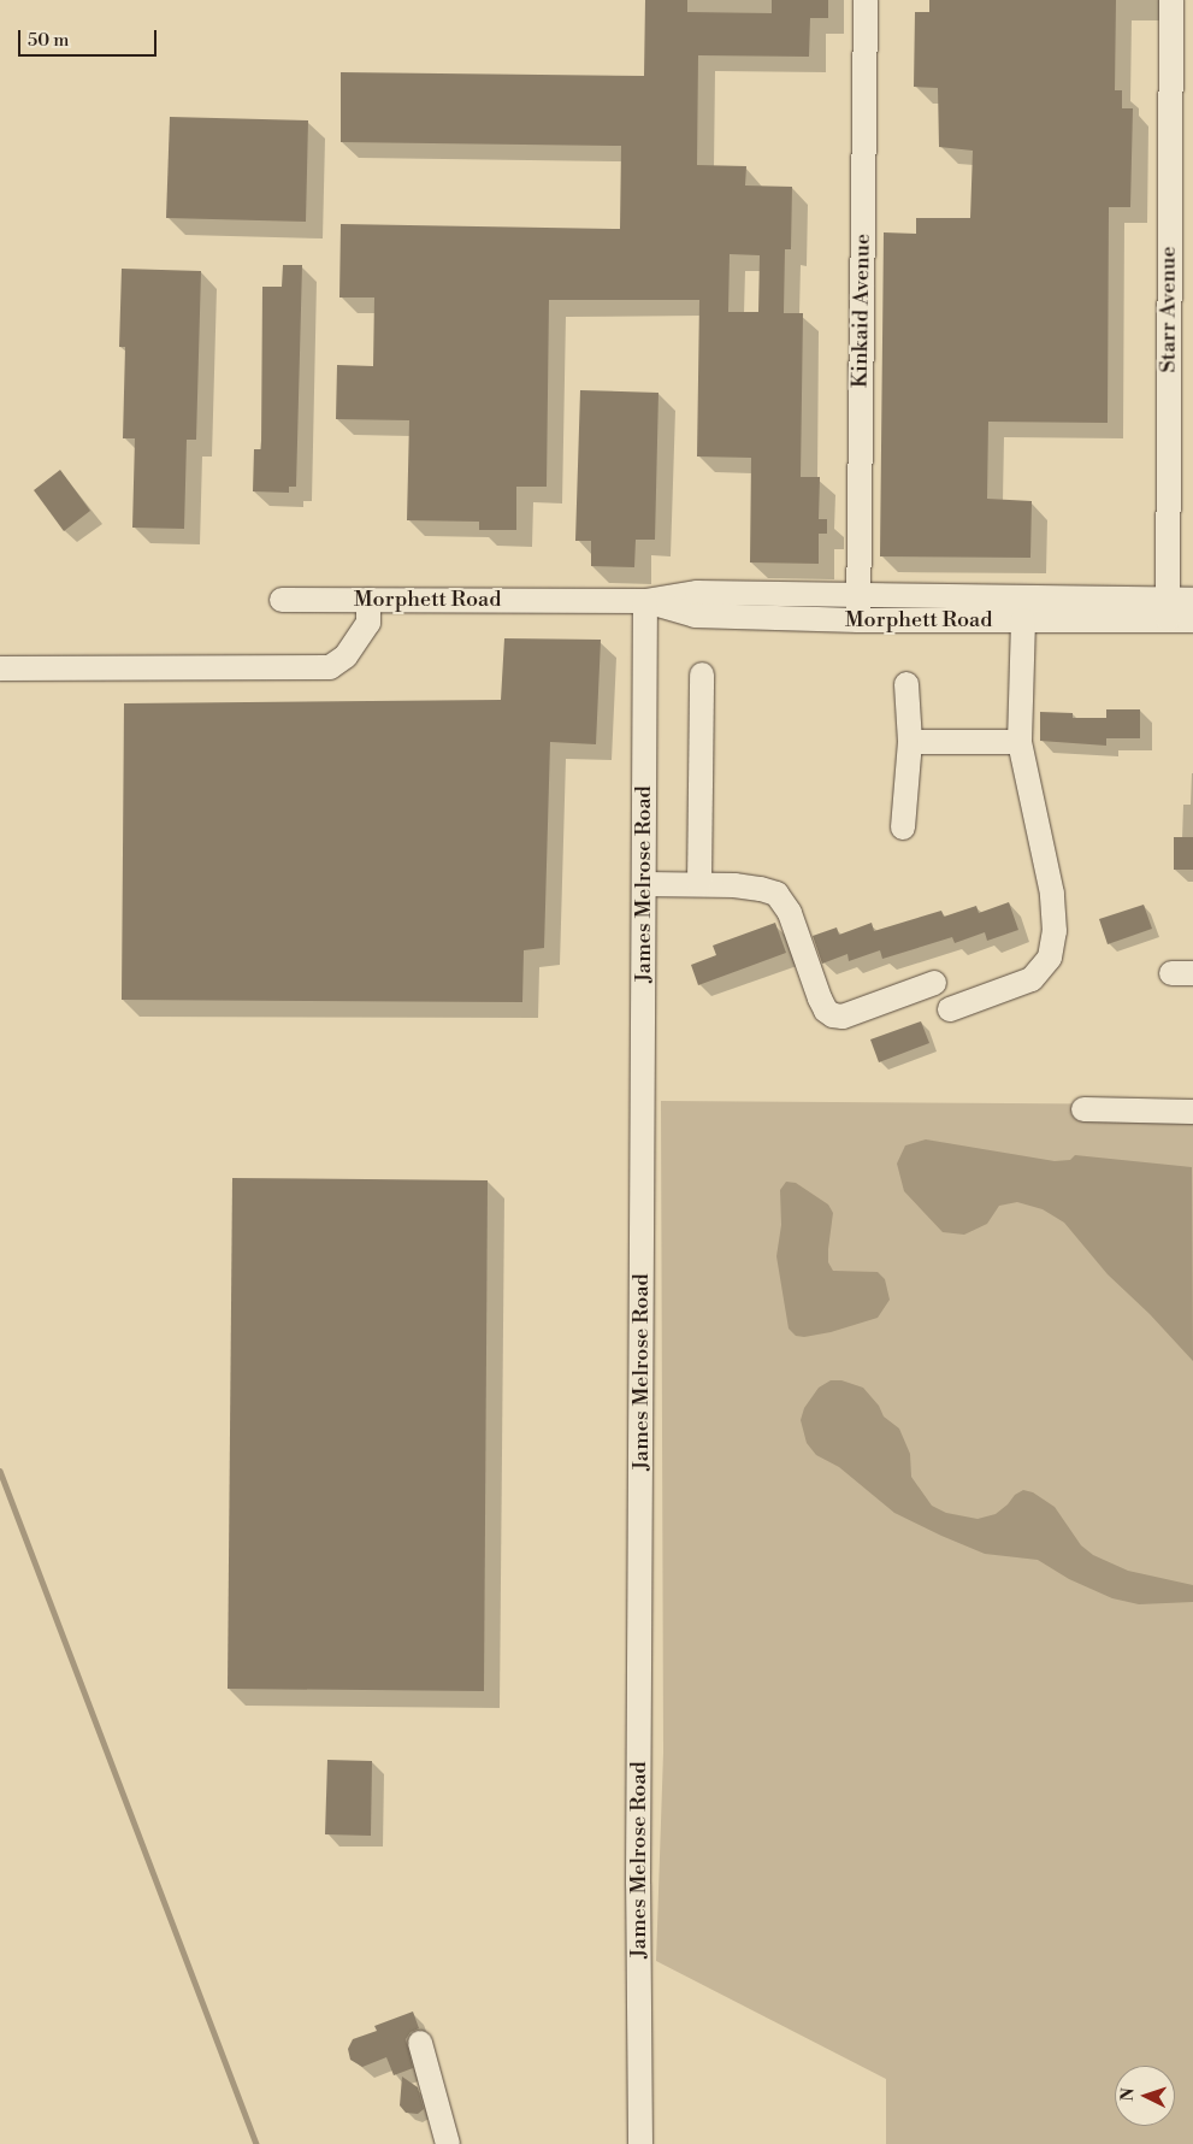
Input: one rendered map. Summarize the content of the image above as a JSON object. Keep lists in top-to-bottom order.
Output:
{
  "streets": {
    "street": [
      "Starr Avenue",
      "Kinkaid Avenue",
      "Morphett Road",
      "James Melrose Road"
    ]
  },
  "crossings": [
    ["Starr Avenue", "Morphett Road"],
    ["Kinkaid Avenue", "Morphett Road"],
    ["Morphett Road", "James Melrose Road"]
  ],
  "scale_bar": "50 m",
  "north": "left"
}
